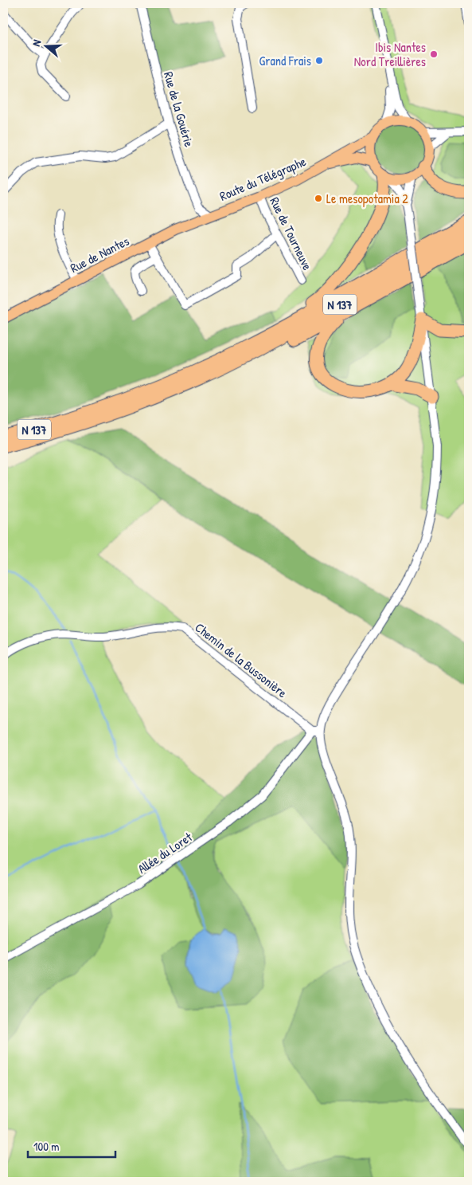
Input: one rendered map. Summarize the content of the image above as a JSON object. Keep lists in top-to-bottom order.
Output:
{
  "streets": {
    "highway": ["N 137"],
    "main road": ["Route du Télégraphe", "Rue de Nantes"],
    "street": [
      "Rue de la Gouérie",
      "Rue de Tourneuve",
      "Chemin de la Bussonière",
      "Allée du Loret"
    ]
  },
  "crossings": [
    ["Rue de la Gouérie", "Route du Télégraphe"],
    ["Rue de la Gouérie", "Rue de Nantes"],
    ["Route du Télégraphe", "Rue de Tourneuve"],
    ["Route du Télégraphe", "Rue de Nantes"],
    ["Chemin de la Bussonière", "Allée du Loret"]
  ],
  "places": ["Ibis Nantes Nord Treillières", "Grand Frais", "Le mesopotamia 2"],
  "scale_bar": "100 m",
  "north": "left"
}
